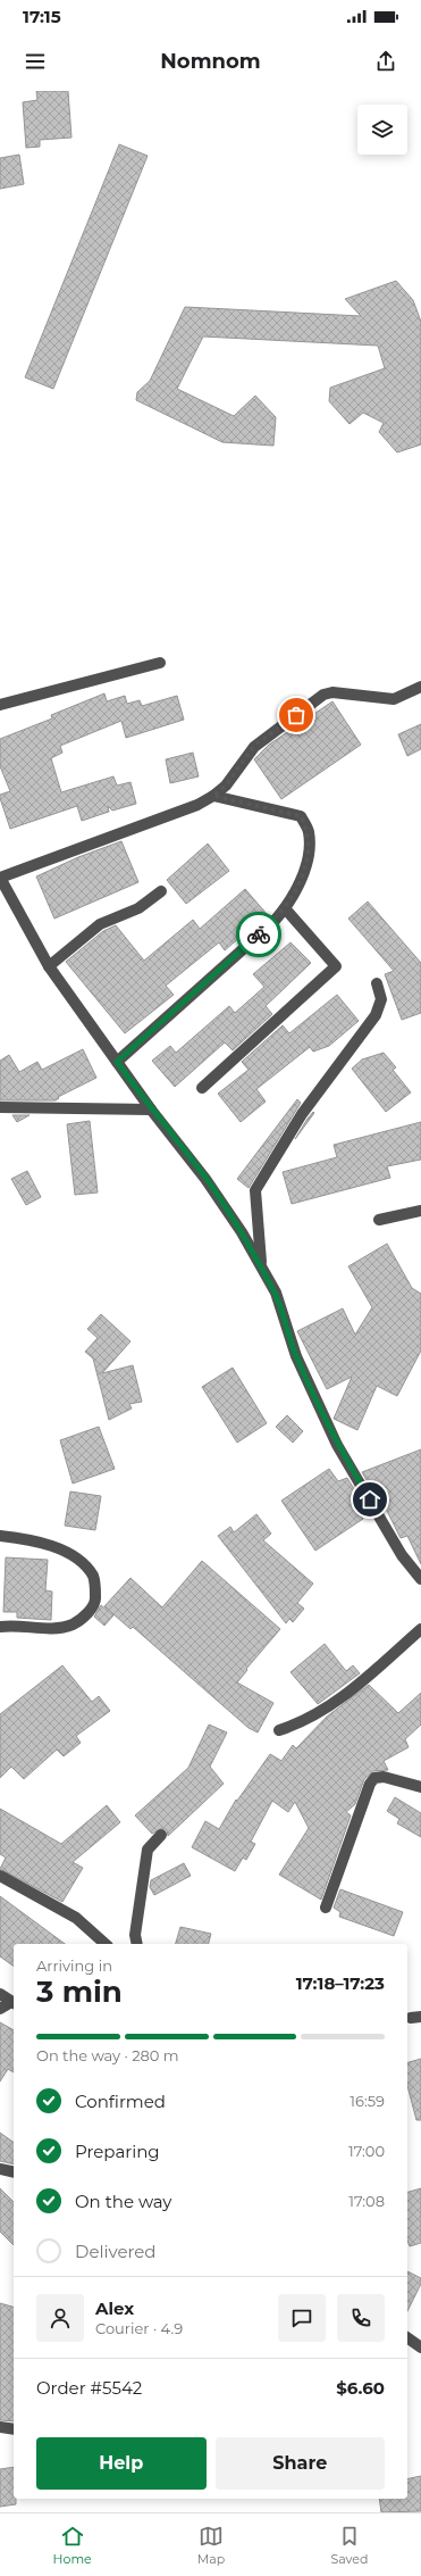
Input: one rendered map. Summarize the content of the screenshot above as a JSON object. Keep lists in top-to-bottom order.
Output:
{
  "page": {
    "status": "17:15",
    "header": "Nomnom",
    "heading": ["3 min", "Arriving in", "17:18–17:23"],
    "panel": [
      "Alex",
      "Courier · 4.9",
      "Order #5542",
      "$6.60"
    ],
    "bar": "On the way · 280 m",
    "list": [
      ["Confirmed", "16:59"],
      ["Preparing", "17:00"],
      ["On the way", "17:08"],
      "Delivered"
    ],
    "buttons": ["Help", "Share"],
    "tabs": ["Home", "Map", "Saved"]
  }
}
